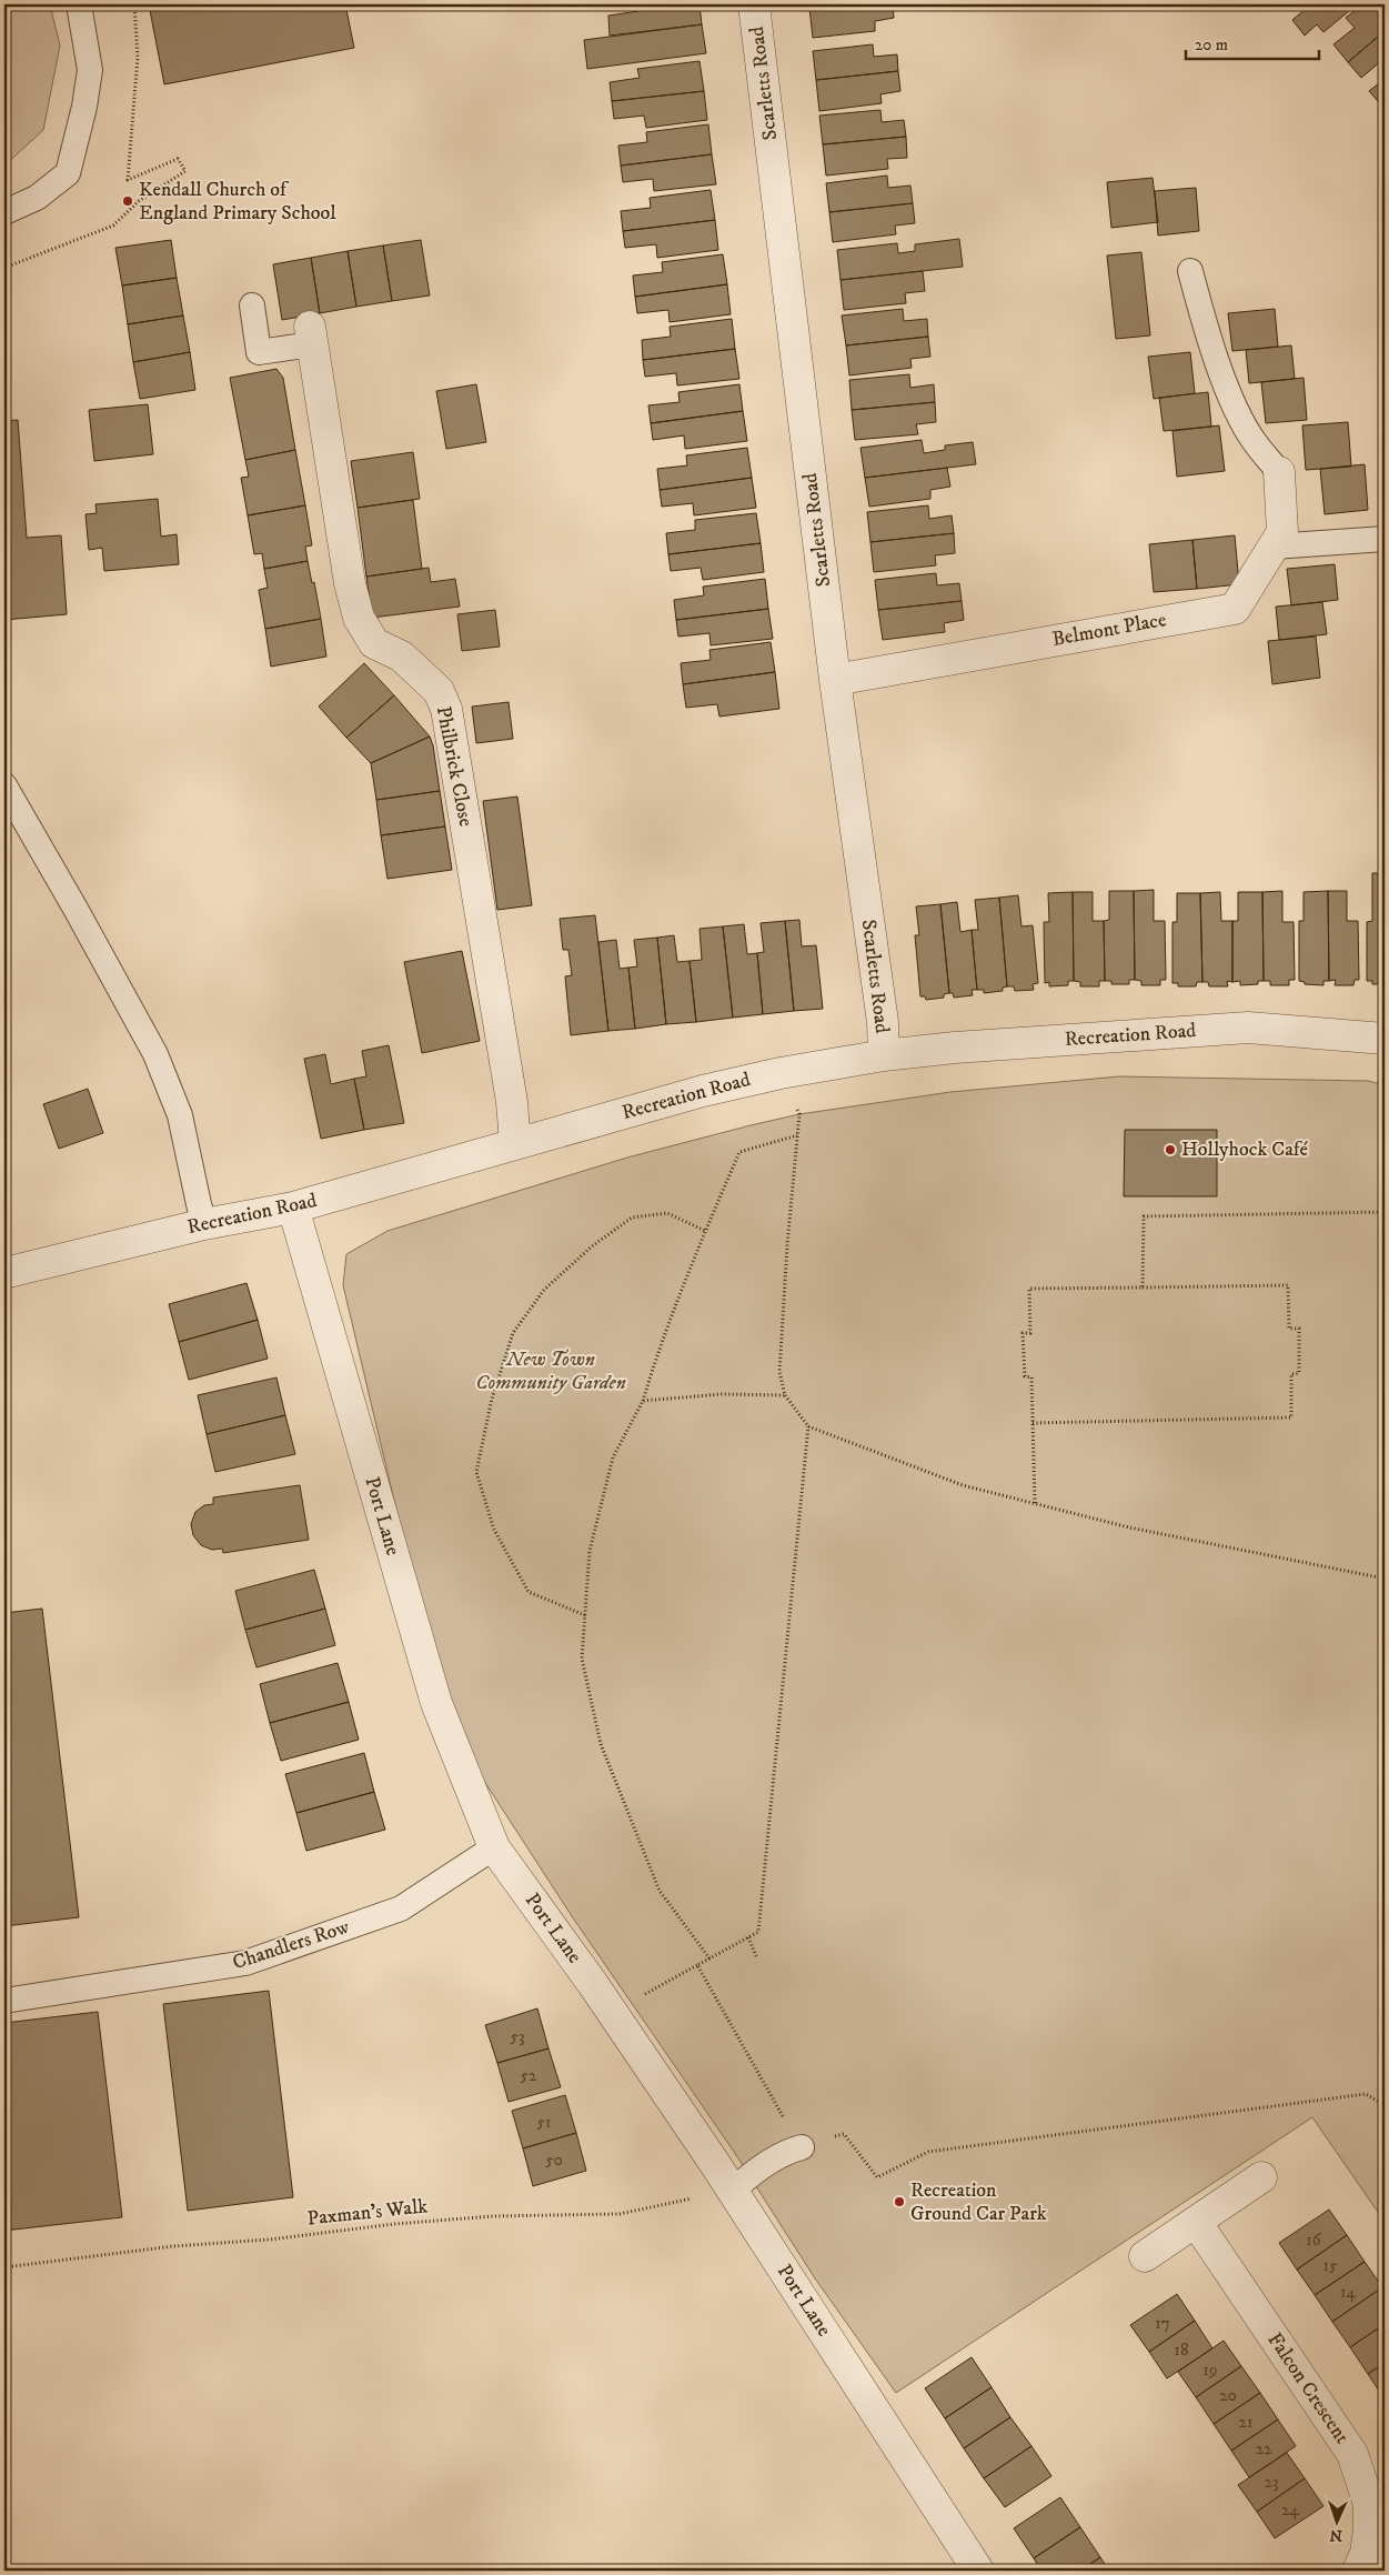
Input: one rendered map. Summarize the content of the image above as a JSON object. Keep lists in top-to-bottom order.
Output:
{
  "streets": {
    "street": [
      "Scarletts Road",
      "Belmont Place",
      "Philbrick Close",
      "Recreation Road",
      "Port Lane",
      "Falcon Crescent"
    ],
    "lane": ["Chandlers Row"],
    "path": ["Paxman's Walk"]
  },
  "crossings": [
    ["Scarletts Road", "Belmont Place"],
    ["Scarletts Road", "Recreation Road"],
    ["Philbrick Close", "Recreation Road"],
    ["Recreation Road", "Port Lane"],
    ["Port Lane", "Chandlers Row"],
    ["Port Lane", "Paxman's Walk"]
  ],
  "parks": ["New Town Community Garden"],
  "places": ["Kendall Church of England Primary School", "Hollyhock Café", "Recreation Ground Car Park"],
  "house_numbers": [
    "53",
    "52",
    "51",
    "50",
    "16",
    "15",
    "14",
    "17",
    "18",
    "19",
    "20",
    "21",
    "22",
    "23",
    "24"
  ],
  "scale_bar": "20 m",
  "north": "bottom"
}
